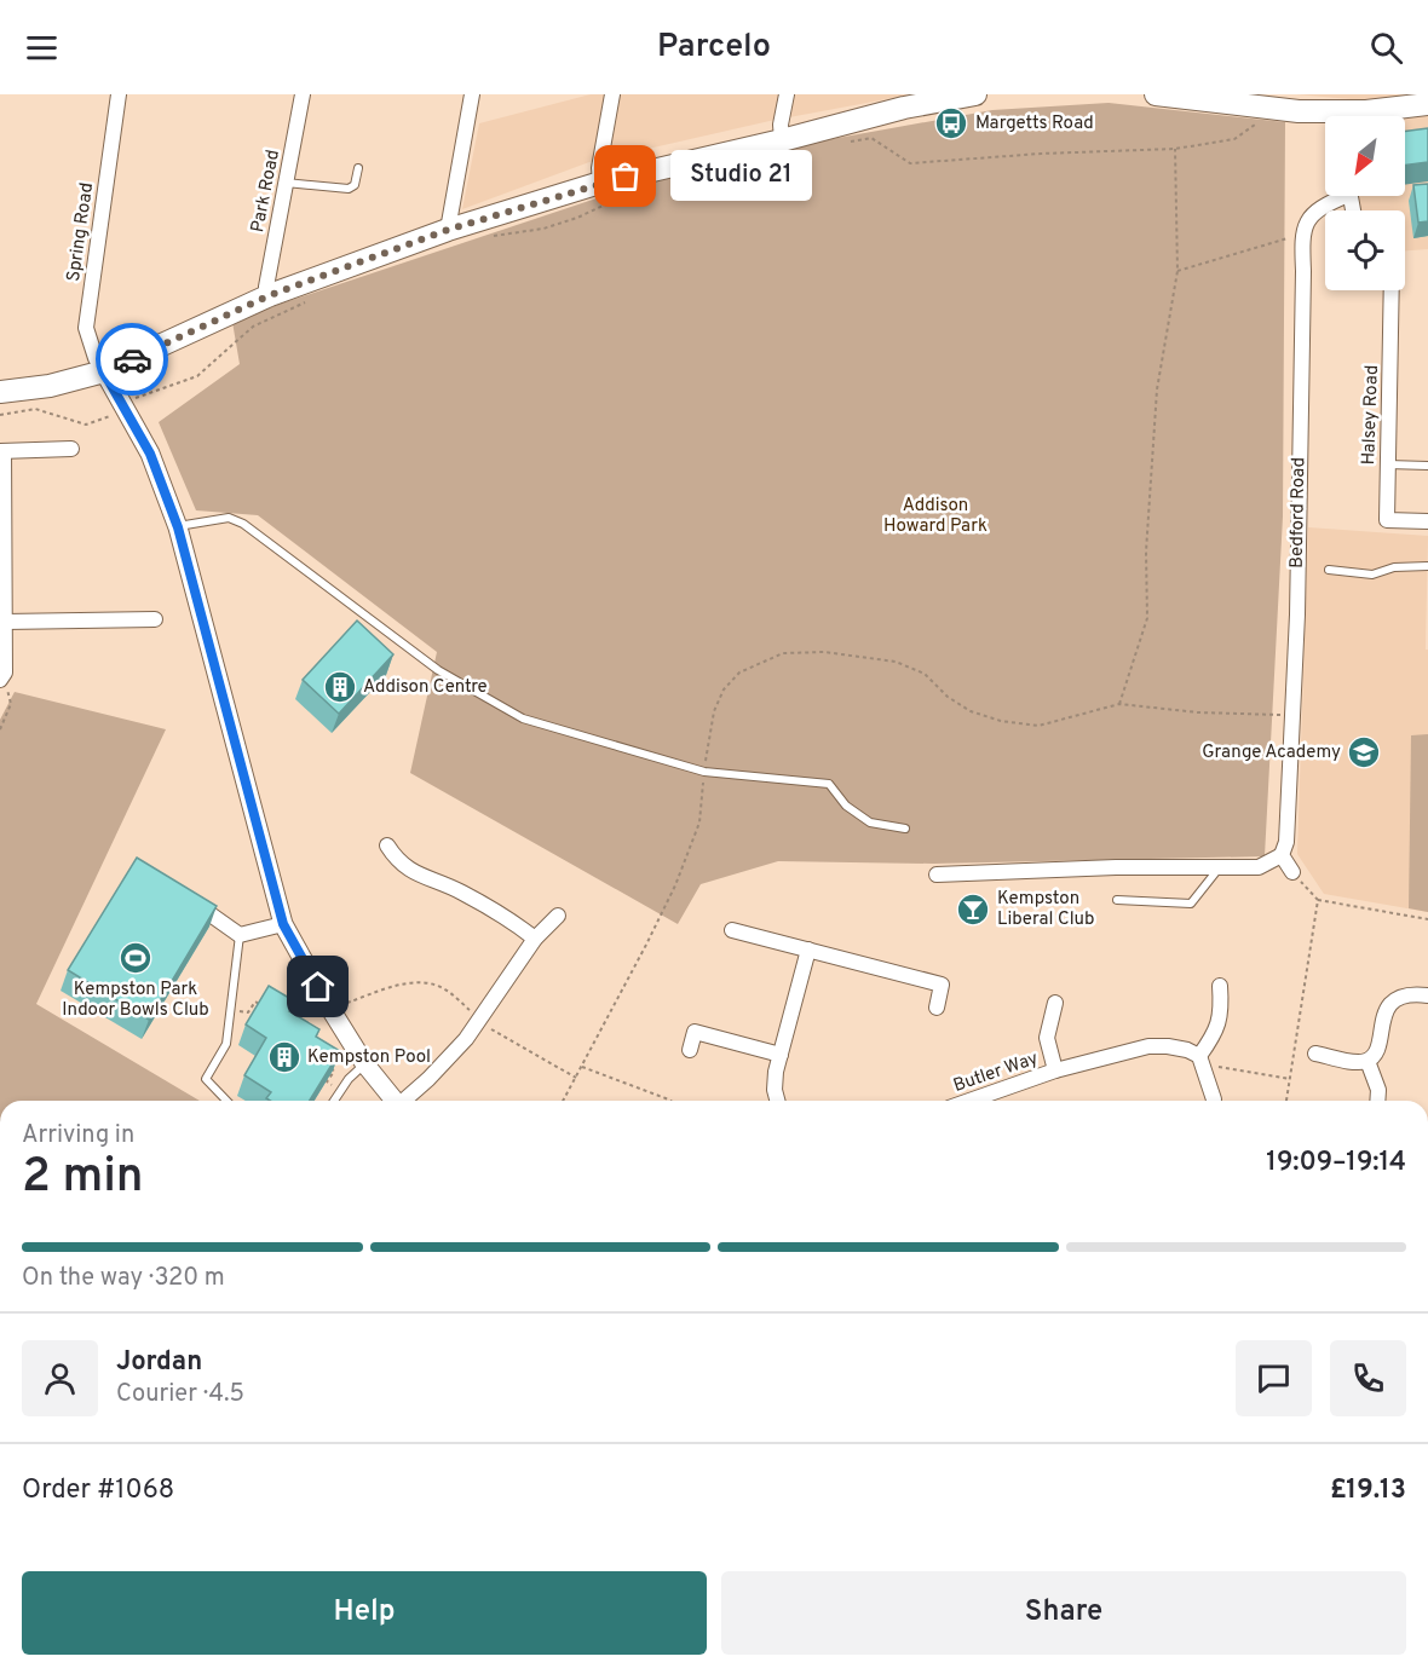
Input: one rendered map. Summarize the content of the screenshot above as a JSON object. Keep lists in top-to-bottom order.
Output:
{
  "streets": {
    "street": [
      "Park Road",
      "Spring Road",
      "Halsey Road",
      "Bedford Road",
      "Butler Way"
    ]
  },
  "parks": ["Addison Howard Park"],
  "places": {
    "bus stop": ["Margetts Road"],
    "other": ["Studio 21"],
    "building": ["Addison Centre", "Kempston Pool"],
    "school or university": ["Grange Academy"],
    "bar": ["Kempston Liberal Club"],
    "sports": ["Kempston Park Indoor Bowls Club"]
  },
  "north": "bottom left",
  "page": {
    "header": "Parcelo",
    "bubble": "Studio 21",
    "heading": ["2 min", "Arriving in", "19:09–19:14"],
    "panel": [
      "Jordan",
      "Courier · 4.5",
      "Order #1068",
      "£19.13"
    ],
    "bar": "On the way · 320 m",
    "buttons": ["Help", "Share"]
  }
}
